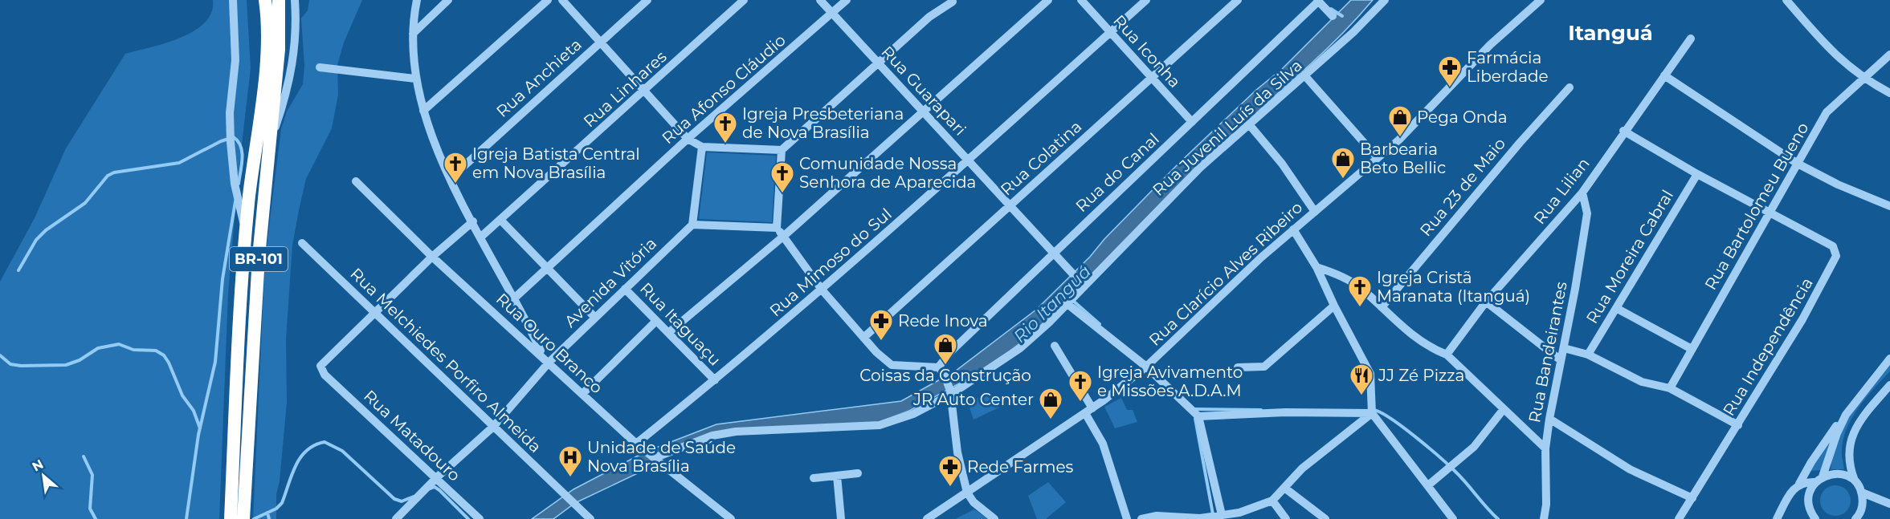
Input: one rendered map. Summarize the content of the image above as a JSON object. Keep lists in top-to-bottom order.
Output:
{
  "streets": {
    "highway": ["BR-101"],
    "street": [
      "Rua Iconha",
      "Rua Anchieta",
      "Rua Linhares",
      "Rua Afonso Cláudio",
      "Rua Guarapari",
      "Rua Juvenil Luís da Silva",
      "Rua Colatina",
      "Rua do Canal",
      "Rua 23 de Maio",
      "Rua Lilian",
      "Rua Bartolomeu Bueno",
      "Rua Moreira Cabral",
      "Rua Mimoso do Sul",
      "Rua Clarício Alves Ribeiro",
      "Avenida Vitória",
      "Rua Itaguaçu",
      "Rua Ouro Branco",
      "Rua Independência",
      "Rua Bandeirantes",
      "Rua Melchiedes Porfiro Almeida",
      "Rua Matadouro"
    ]
  },
  "crossings": [
    ["Rua Iconha", "Rua Colatina"],
    ["Rua Iconha", "Rua do Canal"],
    ["Rua Iconha", "Rua Mimoso do Sul"],
    ["Rua Afonso Cláudio", "Rua Guarapari"],
    ["Rua Guarapari", "Rua Juvenil Luís da Silva"],
    ["Rua Guarapari", "Rua Colatina"],
    ["Rua Guarapari", "Rua do Canal"],
    ["Rua Guarapari", "Rua Mimoso do Sul"],
    ["Rua Juvenil Luís da Silva", "Rua Ouro Branco"],
    ["Rua Lilian", "Rua Independência"],
    ["Rua Lilian", "Rua Bandeirantes"],
    ["Rua Bartolomeu Bueno", "Rua Independência"],
    ["Rua Moreira Cabral", "Rua Independência"],
    ["Rua Mimoso do Sul", "Rua Itaguaçu"],
    ["Rua Mimoso do Sul", "Rua Ouro Branco"],
    ["Avenida Vitória", "Rua Itaguaçu"],
    ["Avenida Vitória", "Rua Ouro Branco"],
    ["Avenida Vitória", "Rua Melchiedes Porfiro Almeida"],
    ["Avenida Vitória", "Rua Matadouro"],
    ["Rua Melchiedes Porfiro Almeida", "Rua Matadouro"]
  ],
  "districts": ["Itanguá"],
  "water": ["Rio Itanguá"],
  "places": {
    "pharmacy": ["Farmácia Liberdade", "Rede Inova", "Rede Farmes"],
    "shop": [
      "Pega Onda",
      "Barbearia Beto Bellic",
      "Coisas da Construção",
      "JR Auto Center"
    ],
    "church": [
      "Igreja Presbeteriana de Nova Brasília",
      "Igreja Batista Central em Nova Brasília",
      "Comunidade Nossa Senhora de Aparecida",
      "Igreja Cristã Maranata (Itanguá)",
      "Igreja Avivamento e Missões A.D.A.M"
    ],
    "restaurant": ["JJ Zé Pizza"],
    "hospital": ["Unidade de Saúde Nova Brasília"]
  },
  "north": "top left"
}
